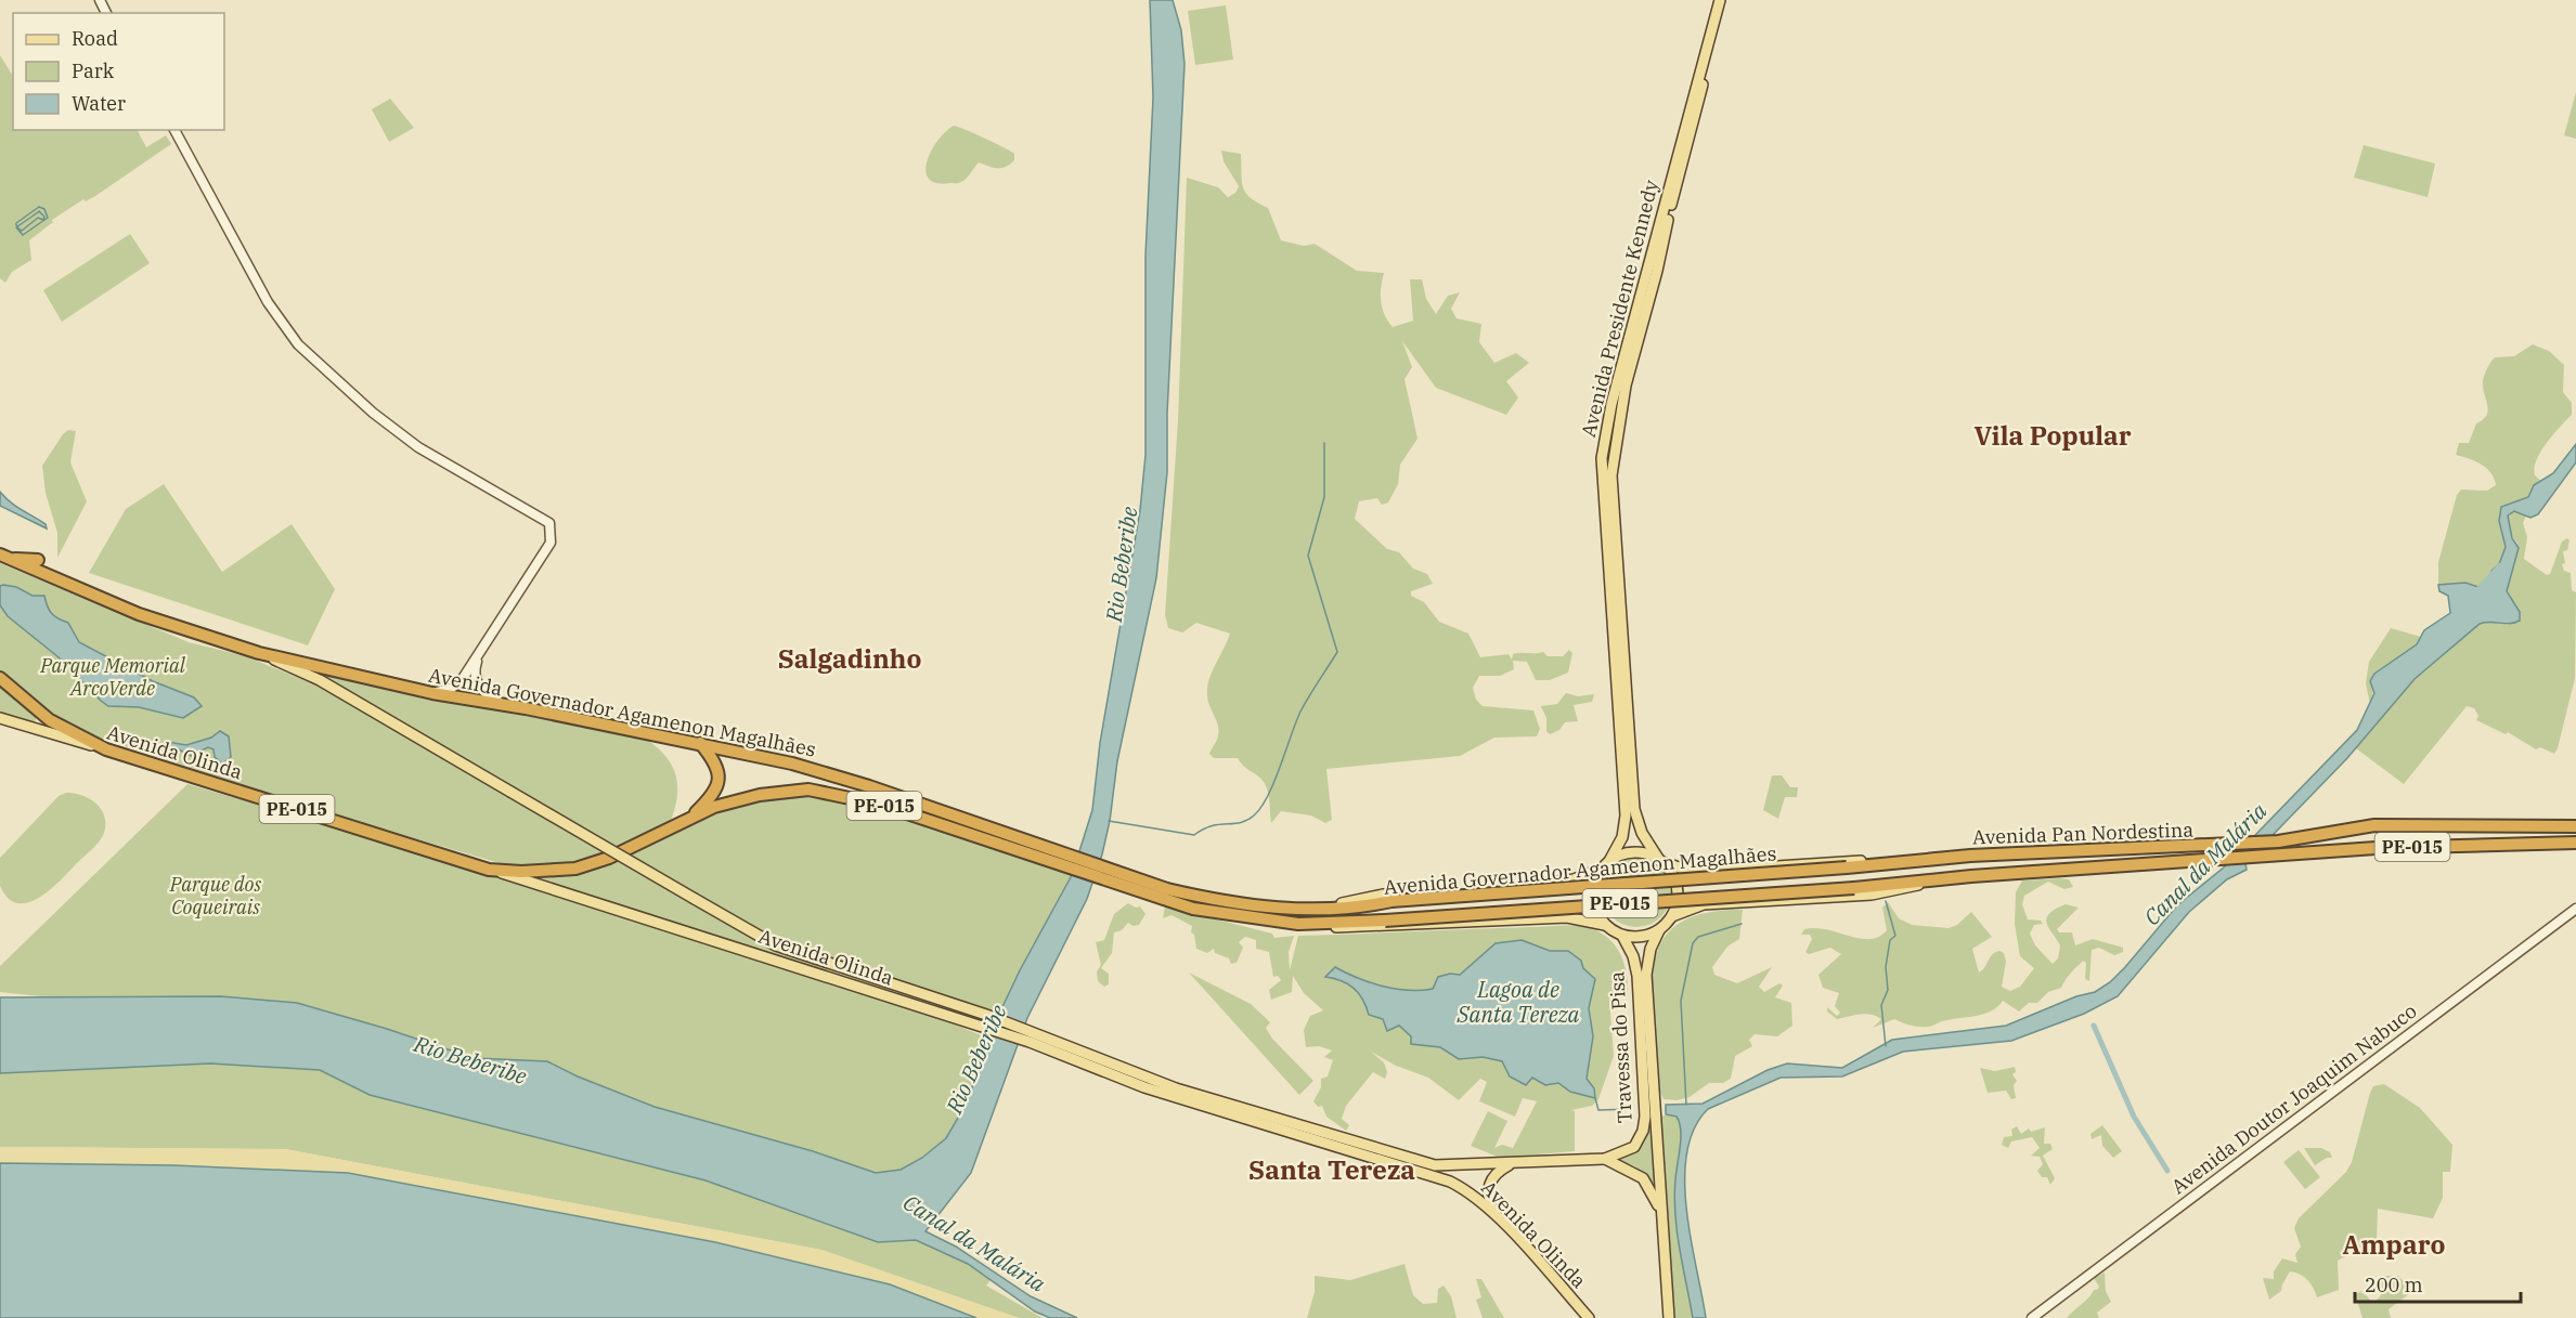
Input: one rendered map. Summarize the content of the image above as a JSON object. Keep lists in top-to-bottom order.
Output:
{
  "streets": {
    "highway": [
      "Avenida Governador Agamenon Magalhães",
      "Avenida Olinda",
      "PE-015",
      "Avenida Pan Nordestina"
    ],
    "main road": ["Avenida Presidente Kennedy", "Travessa do Pisa", "Avenida Doutor Joaquim Nabuco"]
  },
  "crossings": [
    ["Avenida Presidente Kennedy", "Avenida Governador Agamenon Magalhães"],
    ["Avenida Presidente Kennedy", "Avenida Pan Nordestina"],
    ["Avenida Presidente Kennedy", "Travessa do Pisa"],
    ["Avenida Governador Agamenon Magalhães", "Avenida Olinda"],
    ["Avenida Governador Agamenon Magalhães", "Avenida Pan Nordestina"],
    ["Avenida Governador Agamenon Magalhães", "Travessa do Pisa"],
    ["Avenida Olinda", "PE-015"],
    ["Avenida Olinda", "Travessa do Pisa"],
    ["Avenida Pan Nordestina", "Travessa do Pisa"]
  ],
  "districts": [
    "Vila Popular",
    "Salgadinho",
    "Santa Tereza",
    "Amparo"
  ],
  "water": ["Rio Beberibe", "Canal da Malária", "Lagoa de Santa Tereza"],
  "parks": ["Parque Memorial ArcoVerde", "Parque dos Coqueirais"],
  "legend": ["Road", "Park", "Water"],
  "scale_bar": "200 m"
}
